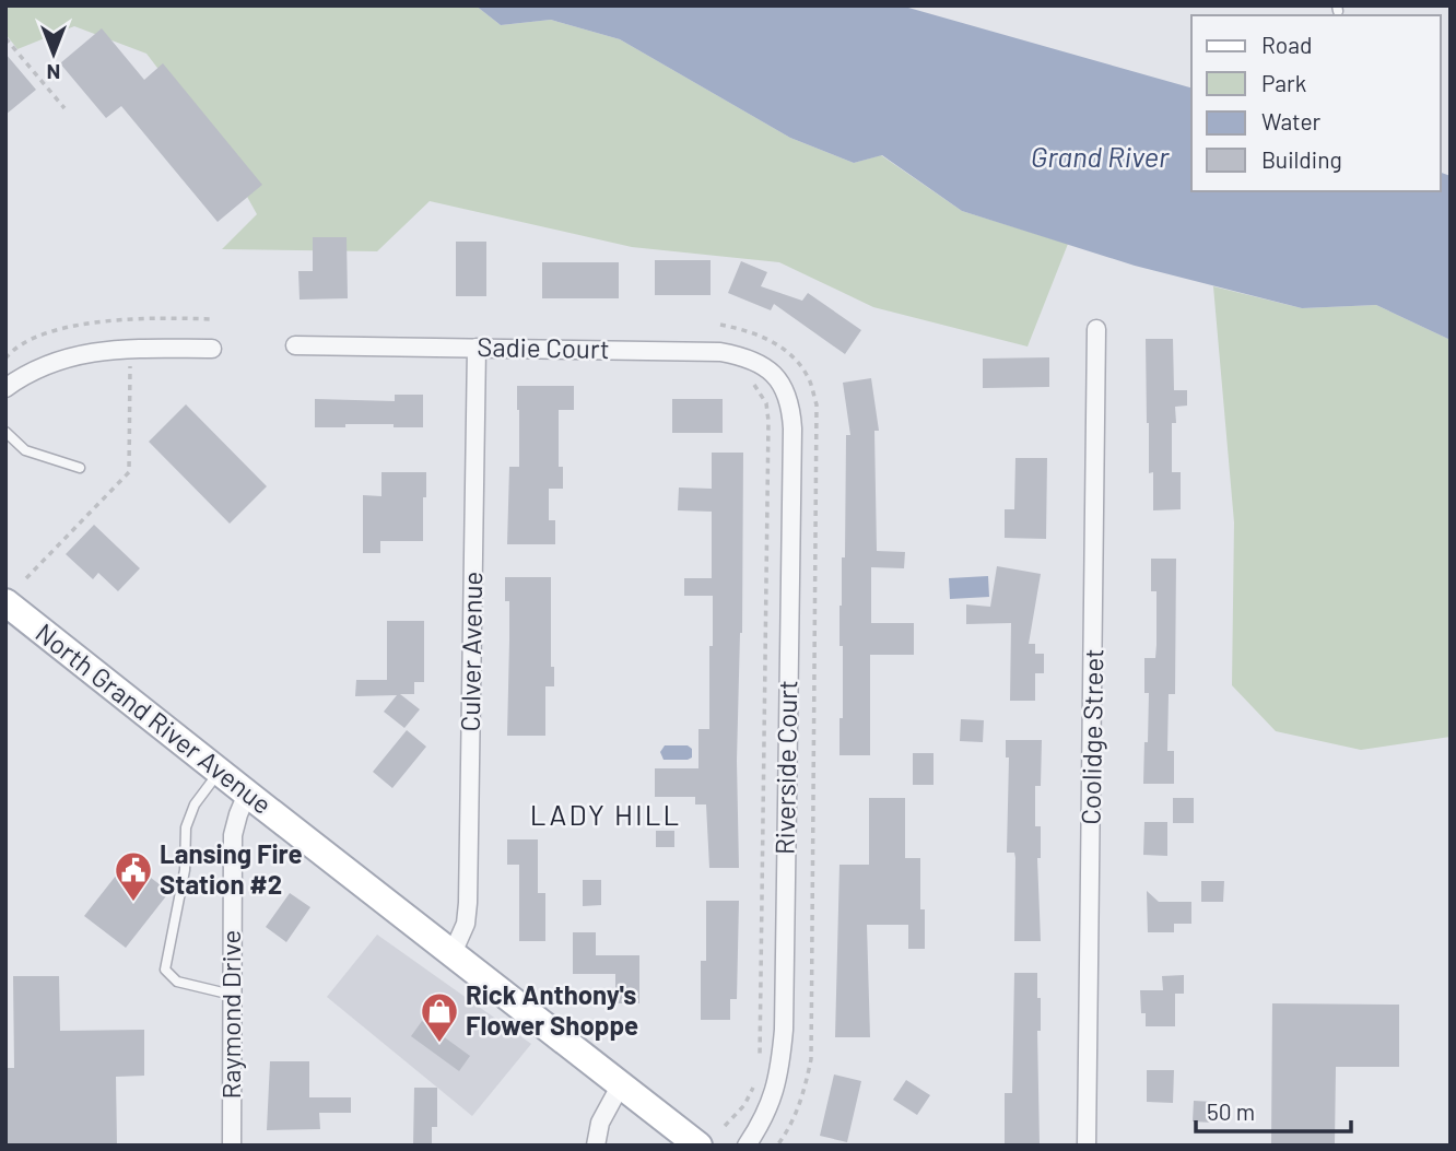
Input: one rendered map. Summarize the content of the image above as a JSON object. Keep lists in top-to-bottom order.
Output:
{
  "streets": {
    "main road": ["North Grand River Avenue"],
    "street": [
      "Sadie Court",
      "Culver Avenue",
      "Coolidge Street",
      "Riverside Court",
      "Raymond Drive"
    ]
  },
  "crossings": [
    ["Sadie Court", "Culver Avenue"],
    ["Sadie Court", "Riverside Court"],
    ["Culver Avenue", "North Grand River Avenue"],
    ["North Grand River Avenue", "Raymond Drive"]
  ],
  "districts": ["LADY HILL"],
  "water": ["Grand River"],
  "places": {
    "public building": ["Lansing Fire Station #2"],
    "shop": ["Rick Anthony's Flower Shoppe"]
  },
  "legend": [
    "Road",
    "Park",
    "Water",
    "Building"
  ],
  "scale_bar": "50 m",
  "north": "bottom"
}
